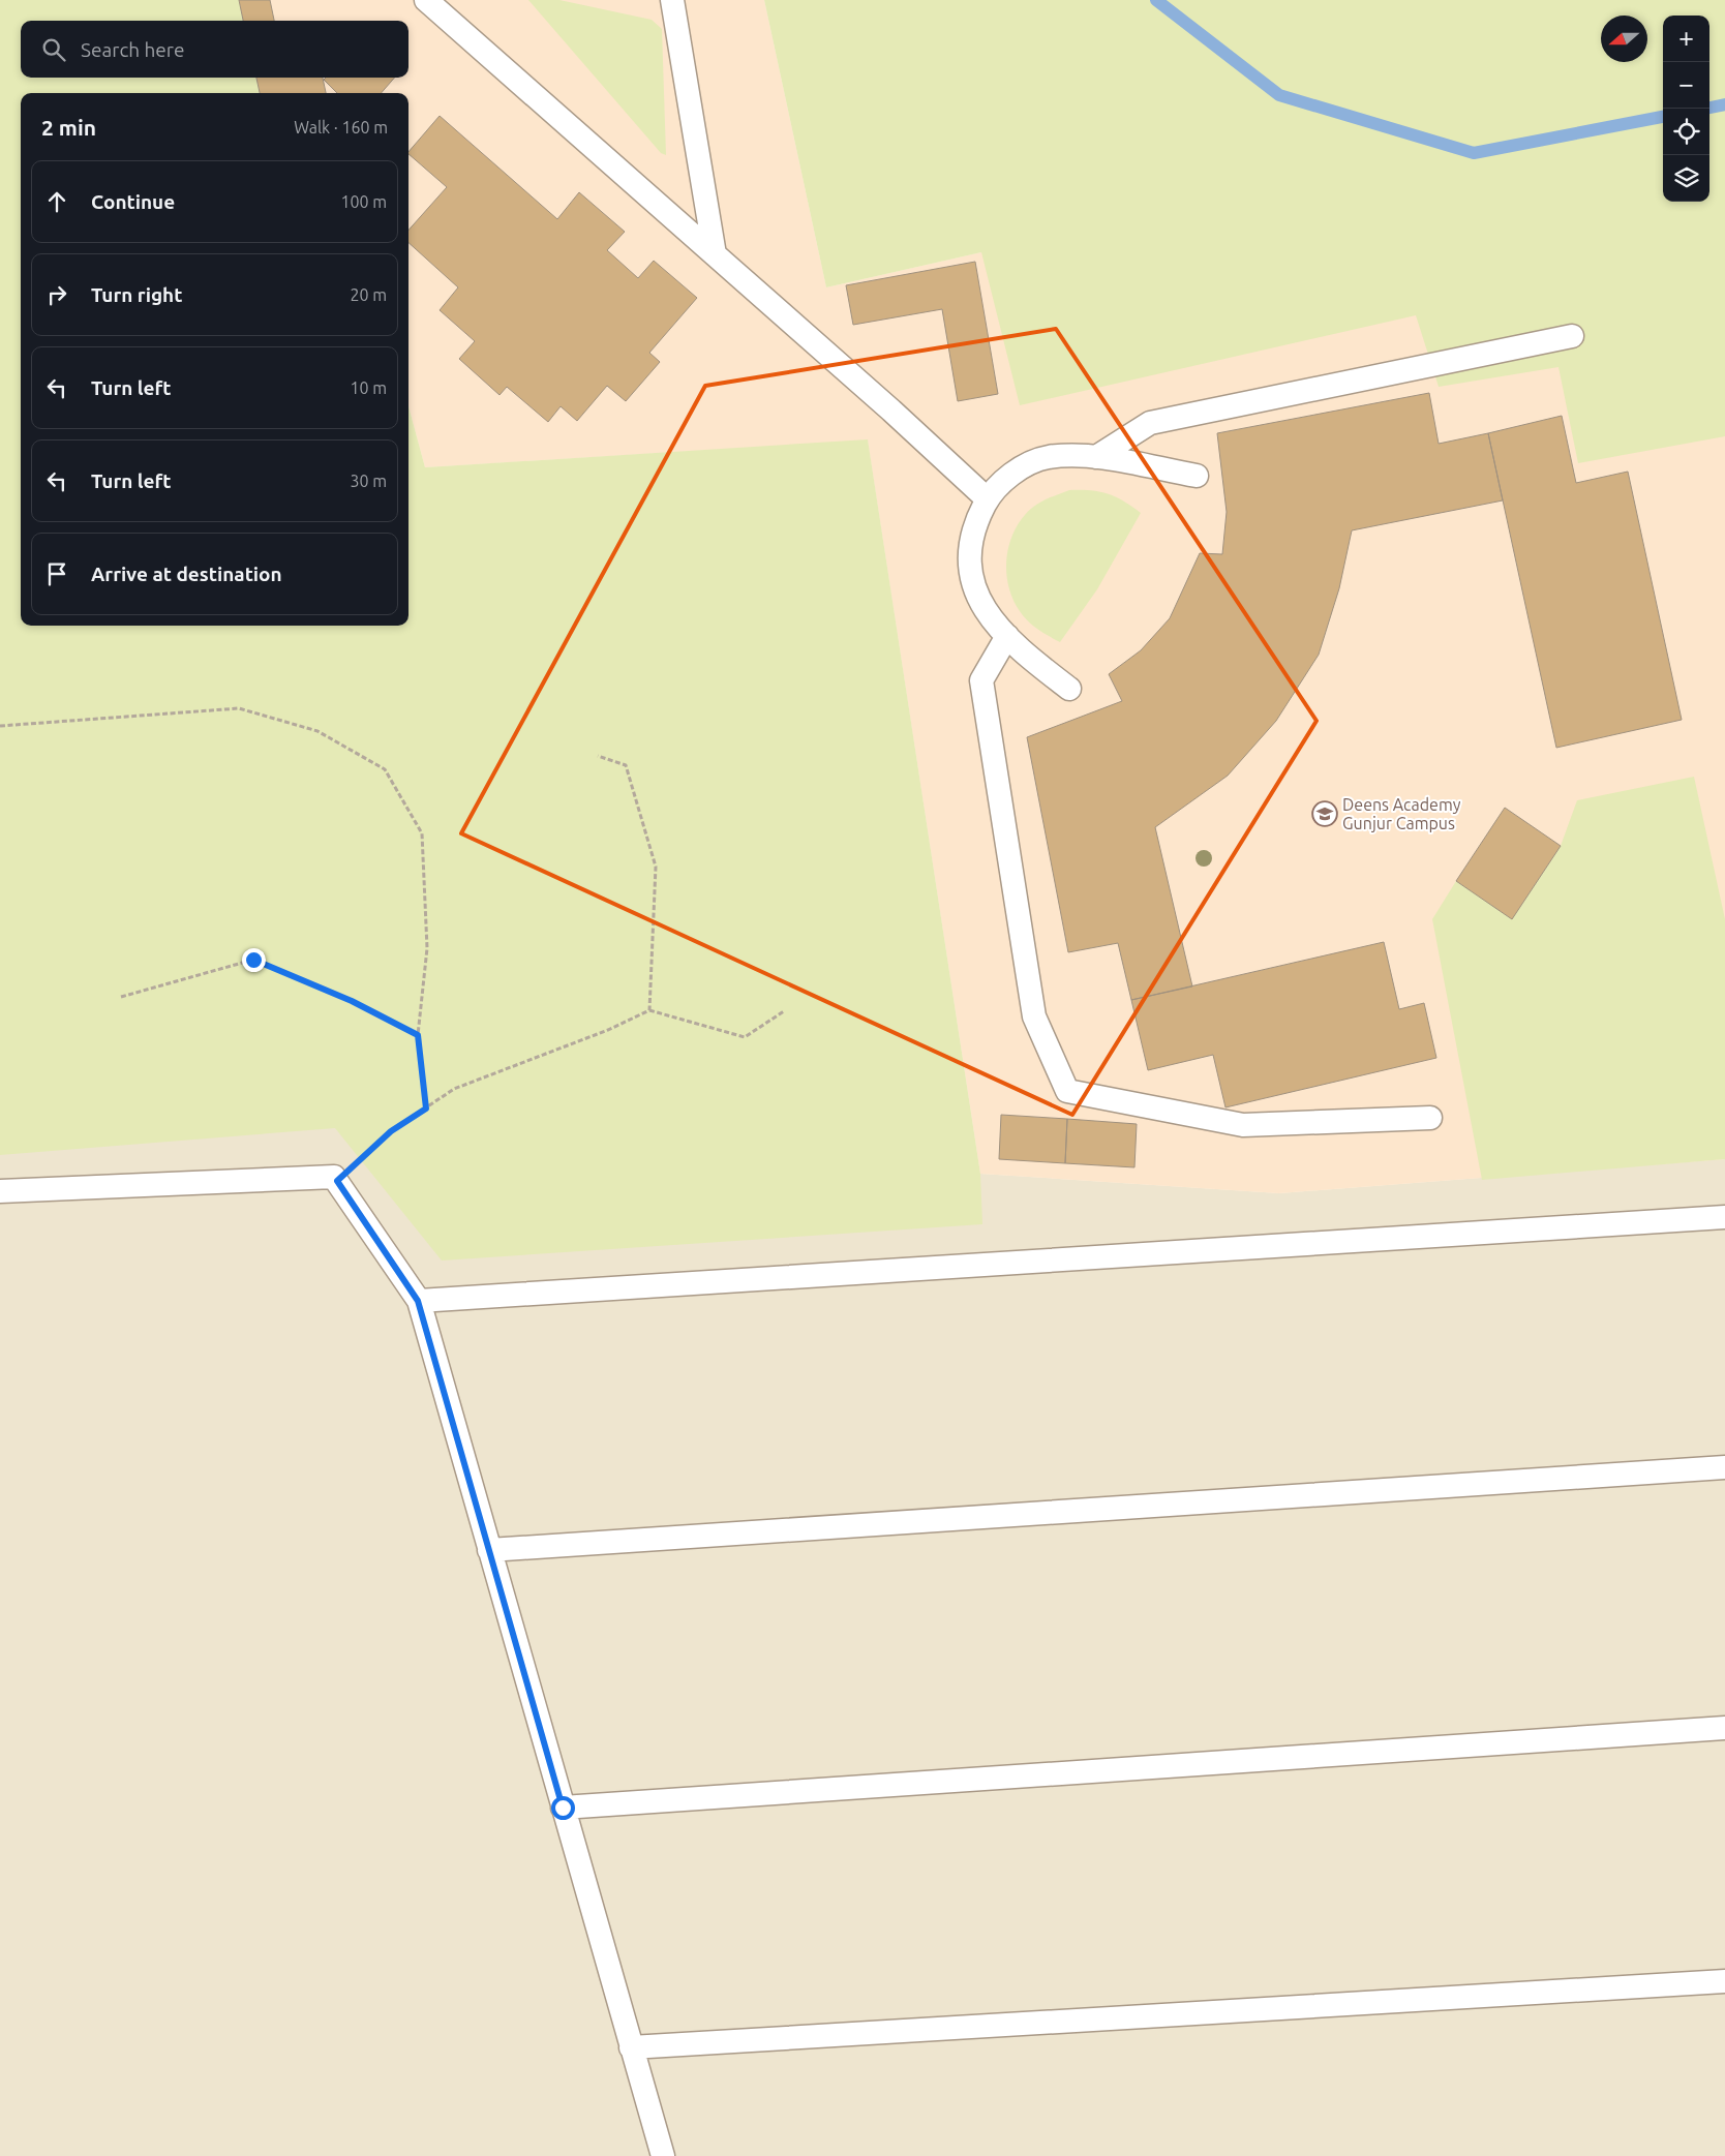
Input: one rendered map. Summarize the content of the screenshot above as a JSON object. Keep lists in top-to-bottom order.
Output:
{
  "places": {
    "school or university": ["Deens Academy Gunjur Campus"]
  },
  "north": "left",
  "page": {
    "map_buttons": ["+", "−"],
    "search": "Search here",
    "heading": ["2 min", "Walk · 160 m"],
    "list": [
      ["Continue", "100 m"],
      ["Turn right", "20 m"],
      ["Turn left", "10 m"],
      ["Turn left", "30 m"],
      "Arrive at destination"
    ]
  }
}
